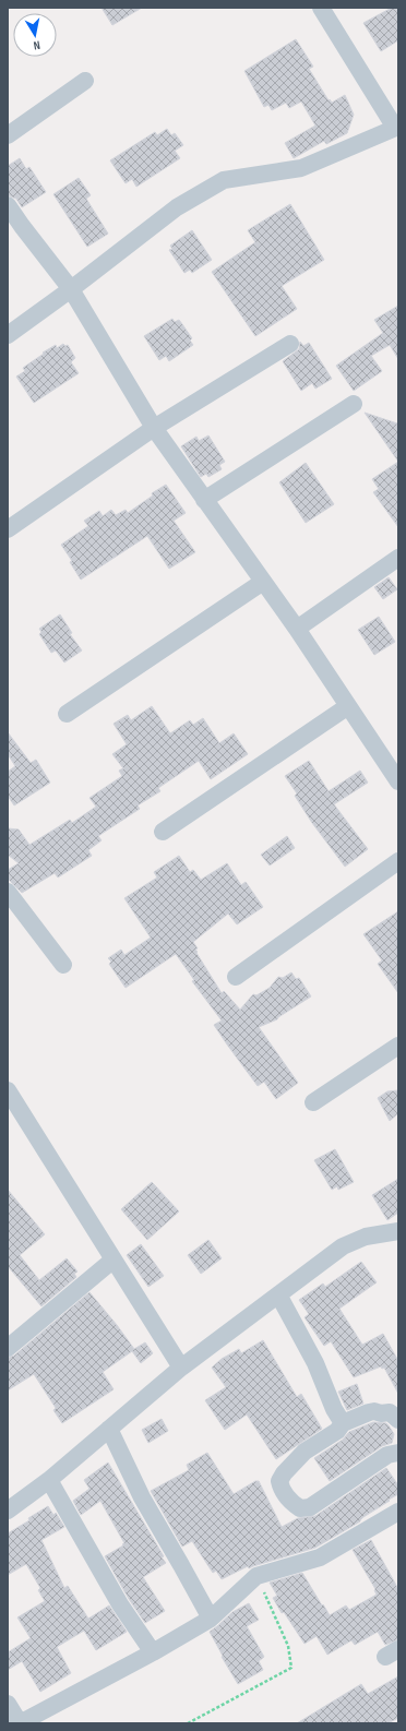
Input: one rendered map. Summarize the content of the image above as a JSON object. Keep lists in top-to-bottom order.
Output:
{
  "north": "bottom"
}
